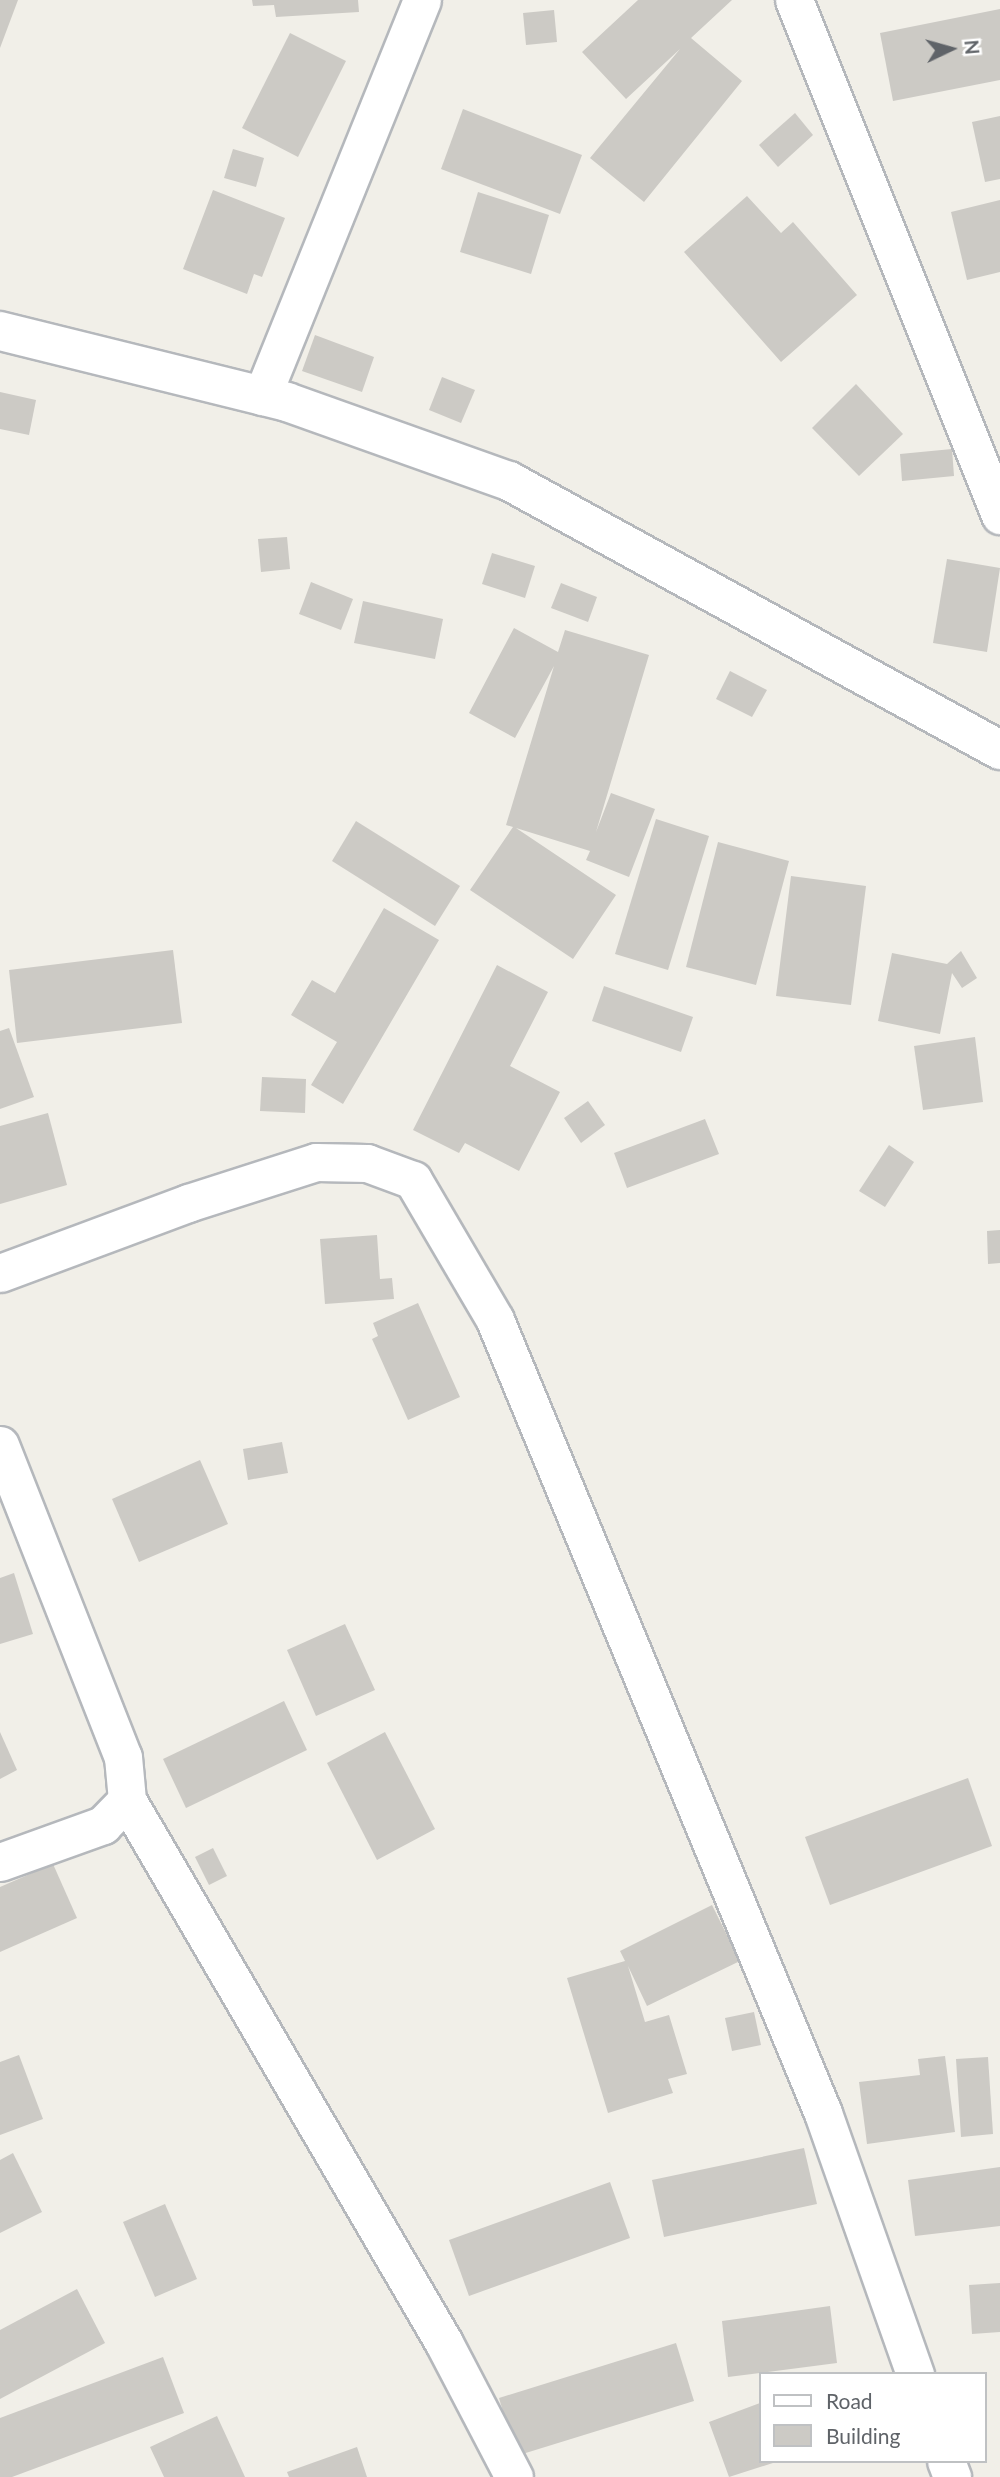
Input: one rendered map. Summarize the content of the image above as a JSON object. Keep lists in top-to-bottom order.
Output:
{
  "legend": ["Road", "Building"],
  "north": "right"
}
